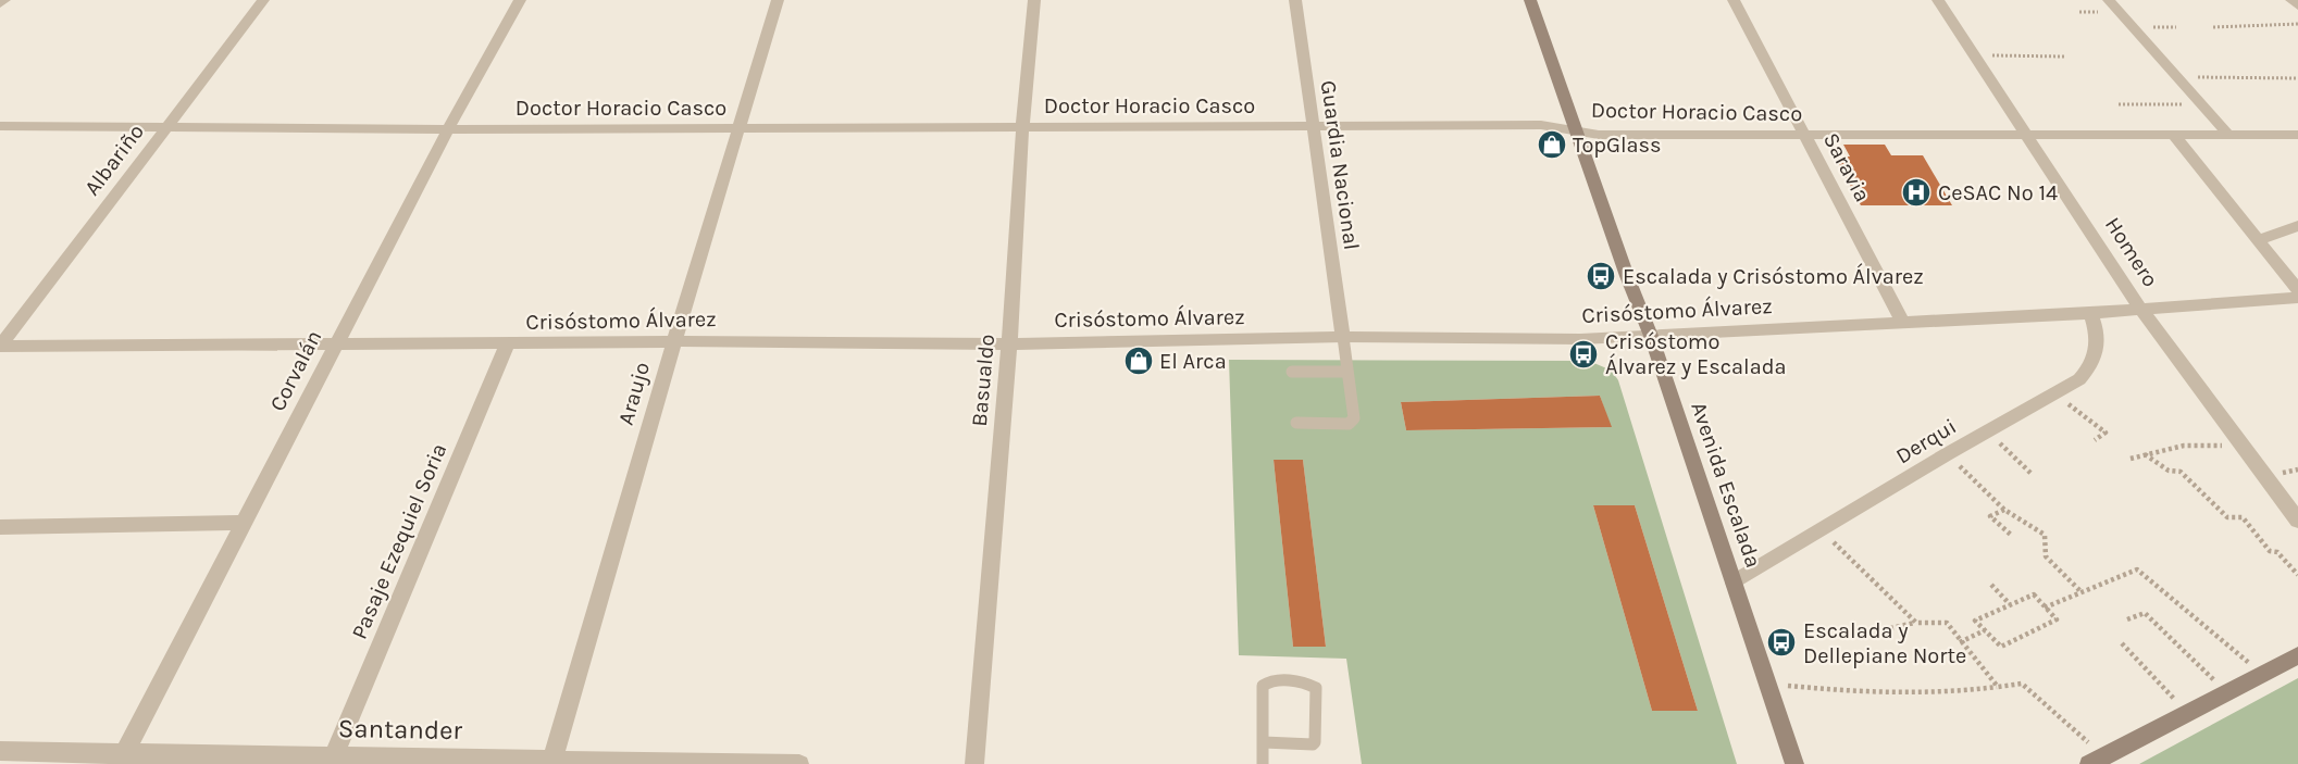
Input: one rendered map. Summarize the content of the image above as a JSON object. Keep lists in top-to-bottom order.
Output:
{
  "streets": {
    "main road": ["Avenida Escalada"],
    "street": [
      "Doctor Horacio Casco",
      "Albariño",
      "Guardia Nacional",
      "Saravia",
      "Homero",
      "Crisóstomo Álvarez",
      "Corvalán",
      "Basualdo",
      "Araujo",
      "Derqui",
      "Pasaje Ezequiel Soria",
      "Santander"
    ]
  },
  "crossings": [
    ["Doctor Horacio Casco", "Albariño"],
    ["Doctor Horacio Casco", "Guardia Nacional"],
    ["Doctor Horacio Casco", "Saravia"],
    ["Doctor Horacio Casco", "Homero"],
    ["Doctor Horacio Casco", "Corvalán"],
    ["Doctor Horacio Casco", "Basualdo"],
    ["Doctor Horacio Casco", "Araujo"],
    ["Doctor Horacio Casco", "Avenida Escalada"],
    ["Albariño", "Crisóstomo Álvarez"],
    ["Guardia Nacional", "Crisóstomo Álvarez"],
    ["Saravia", "Crisóstomo Álvarez"],
    ["Homero", "Crisóstomo Álvarez"],
    ["Crisóstomo Álvarez", "Corvalán"],
    ["Crisóstomo Álvarez", "Basualdo"],
    ["Crisóstomo Álvarez", "Araujo"],
    ["Crisóstomo Álvarez", "Derqui"],
    ["Crisóstomo Álvarez", "Avenida Escalada"],
    ["Crisóstomo Álvarez", "Pasaje Ezequiel Soria"],
    ["Corvalán", "Santander"],
    ["Araujo", "Santander"],
    ["Derqui", "Avenida Escalada"],
    ["Pasaje Ezequiel Soria", "Santander"]
  ],
  "places": {
    "shop": ["TopGlass", "El Arca"],
    "hospital": ["CeSAC Nº 14"],
    "bus stop": ["Escalada y Crisóstomo Álvarez", "Crisóstomo Álvarez y Escalada", "Escalada y Dellepiane Norte"]
  }
}
